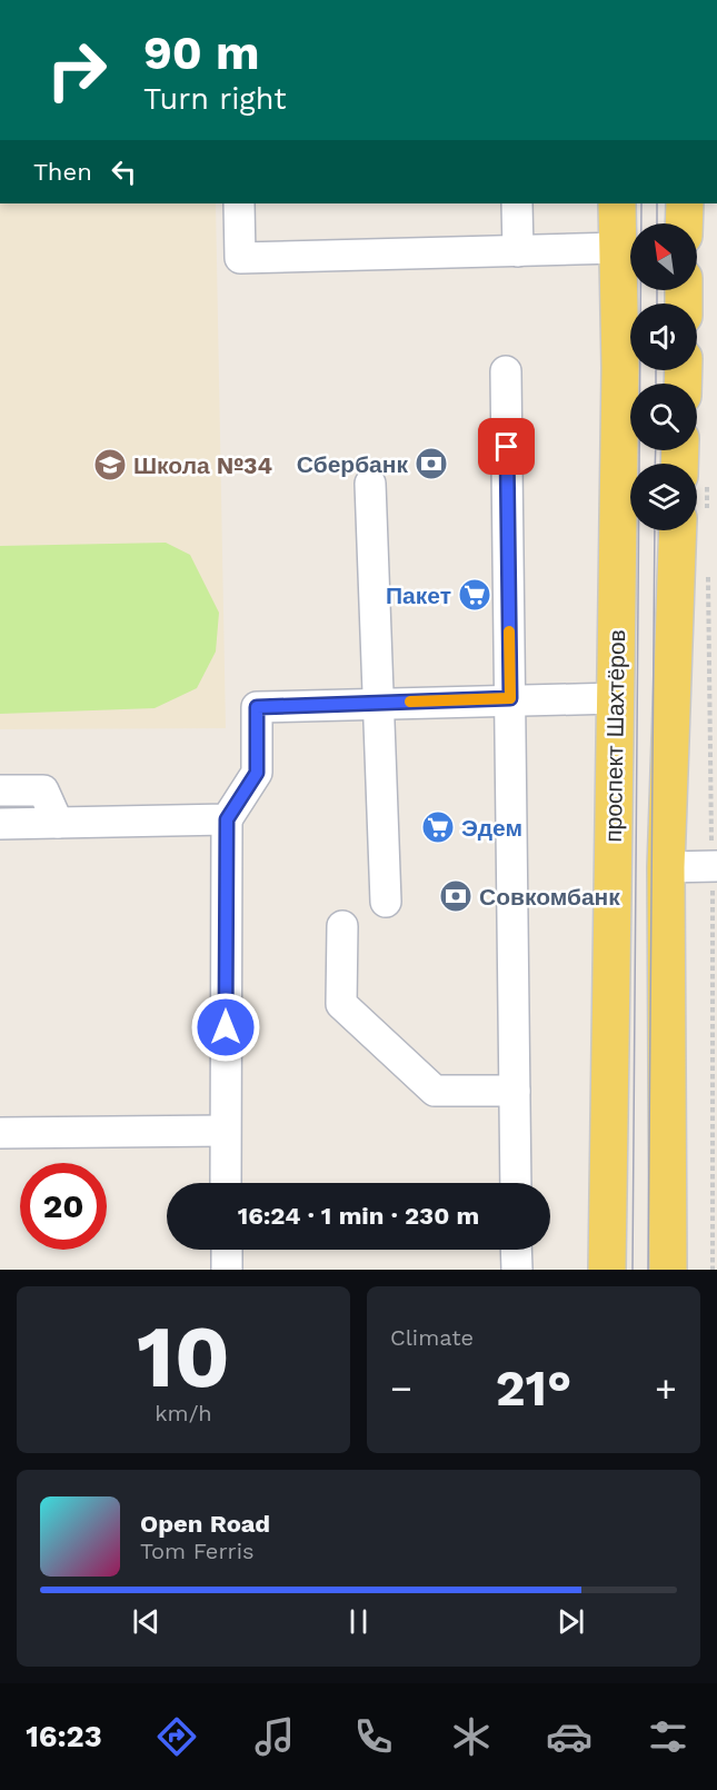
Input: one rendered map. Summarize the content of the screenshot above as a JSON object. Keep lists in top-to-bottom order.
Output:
{
  "streets": {
    "main road": ["проспект Шахтёров"]
  },
  "places": {
    "bank": ["Сбербанк", "Совкомбанк"],
    "school or university": ["Школа №34"],
    "supermarket": ["Пакет", "Эдем"]
  },
  "north": "top left",
  "page": {
    "turn": ["90 m", "Turn right"],
    "then": "Then",
    "limit": "20",
    "trip": "16:24 · 1 min · 230 m",
    "tile": [
      ["10", "km/h"],
      "Climate"
    ],
    "heat": ["−", "21°", "+"],
    "song": ["Open Road", "Tom Ferris"],
    "tabs": "16:23"
  }
}
